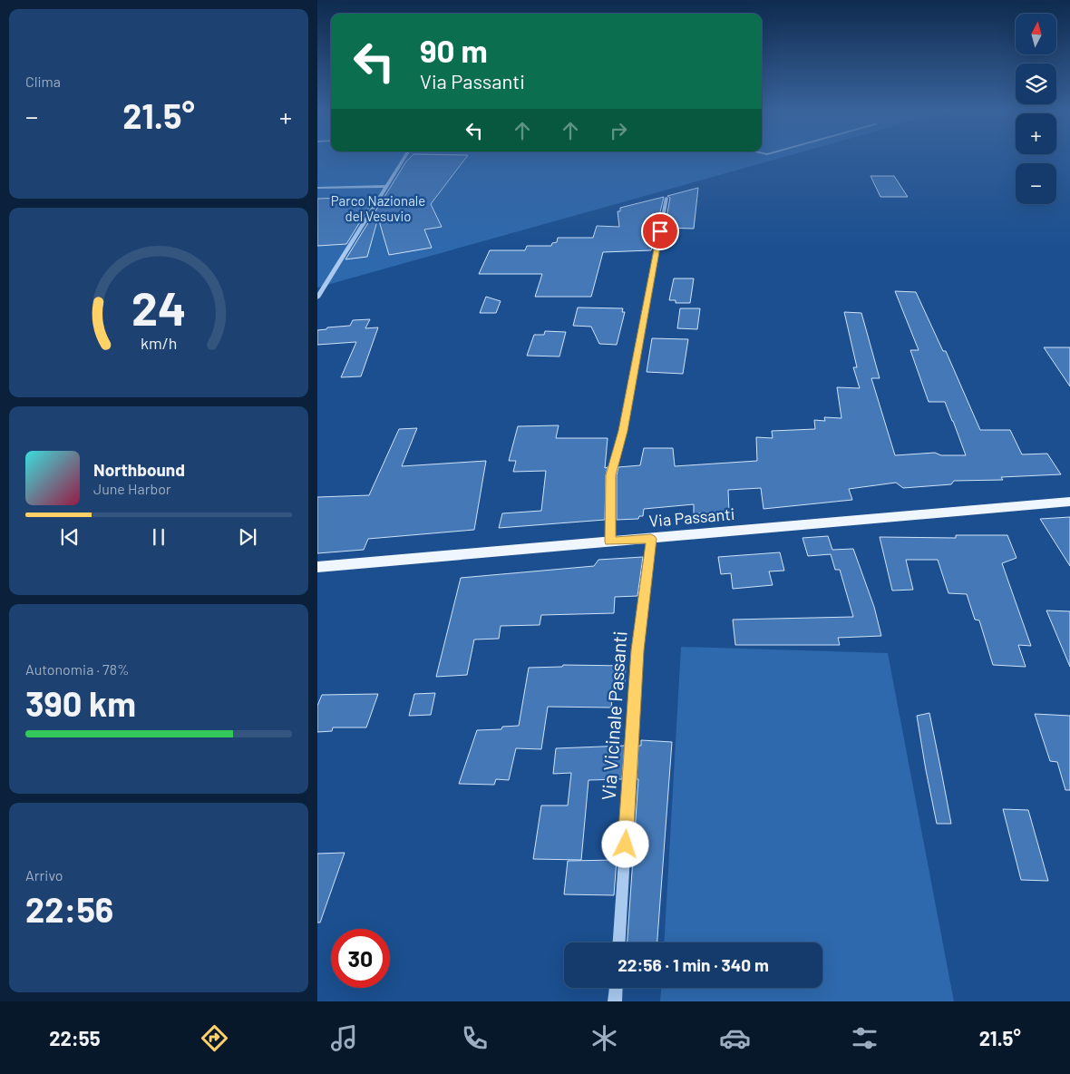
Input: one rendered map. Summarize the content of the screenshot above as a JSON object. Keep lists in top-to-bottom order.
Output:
{
  "streets": {
    "main road": ["Via Passanti"],
    "street": ["Via Vicinale Passanti"]
  },
  "crossings": [
    ["Via Passanti", "Via Vicinale Passanti"]
  ],
  "parks": ["Parco Nazionale del Vesuvio"],
  "north": "top",
  "page": {
    "tile": [
      "Clima",
      ["Autonomia · 78%", "390 km"],
      ["Arrivo", "22:56"]
    ],
    "map_buttons": ["+", "−"],
    "turn": ["90 m", "Via Passanti"],
    "heat": ["−", "21.5°", "+"],
    "song": ["Northbound", "June Harbor"],
    "limit": "30",
    "trip": "22:56 · 1 min · 340 m",
    "tabs": ["22:55", "21.5°"],
    "gauge": ["24", "km/h"]
  }
}
